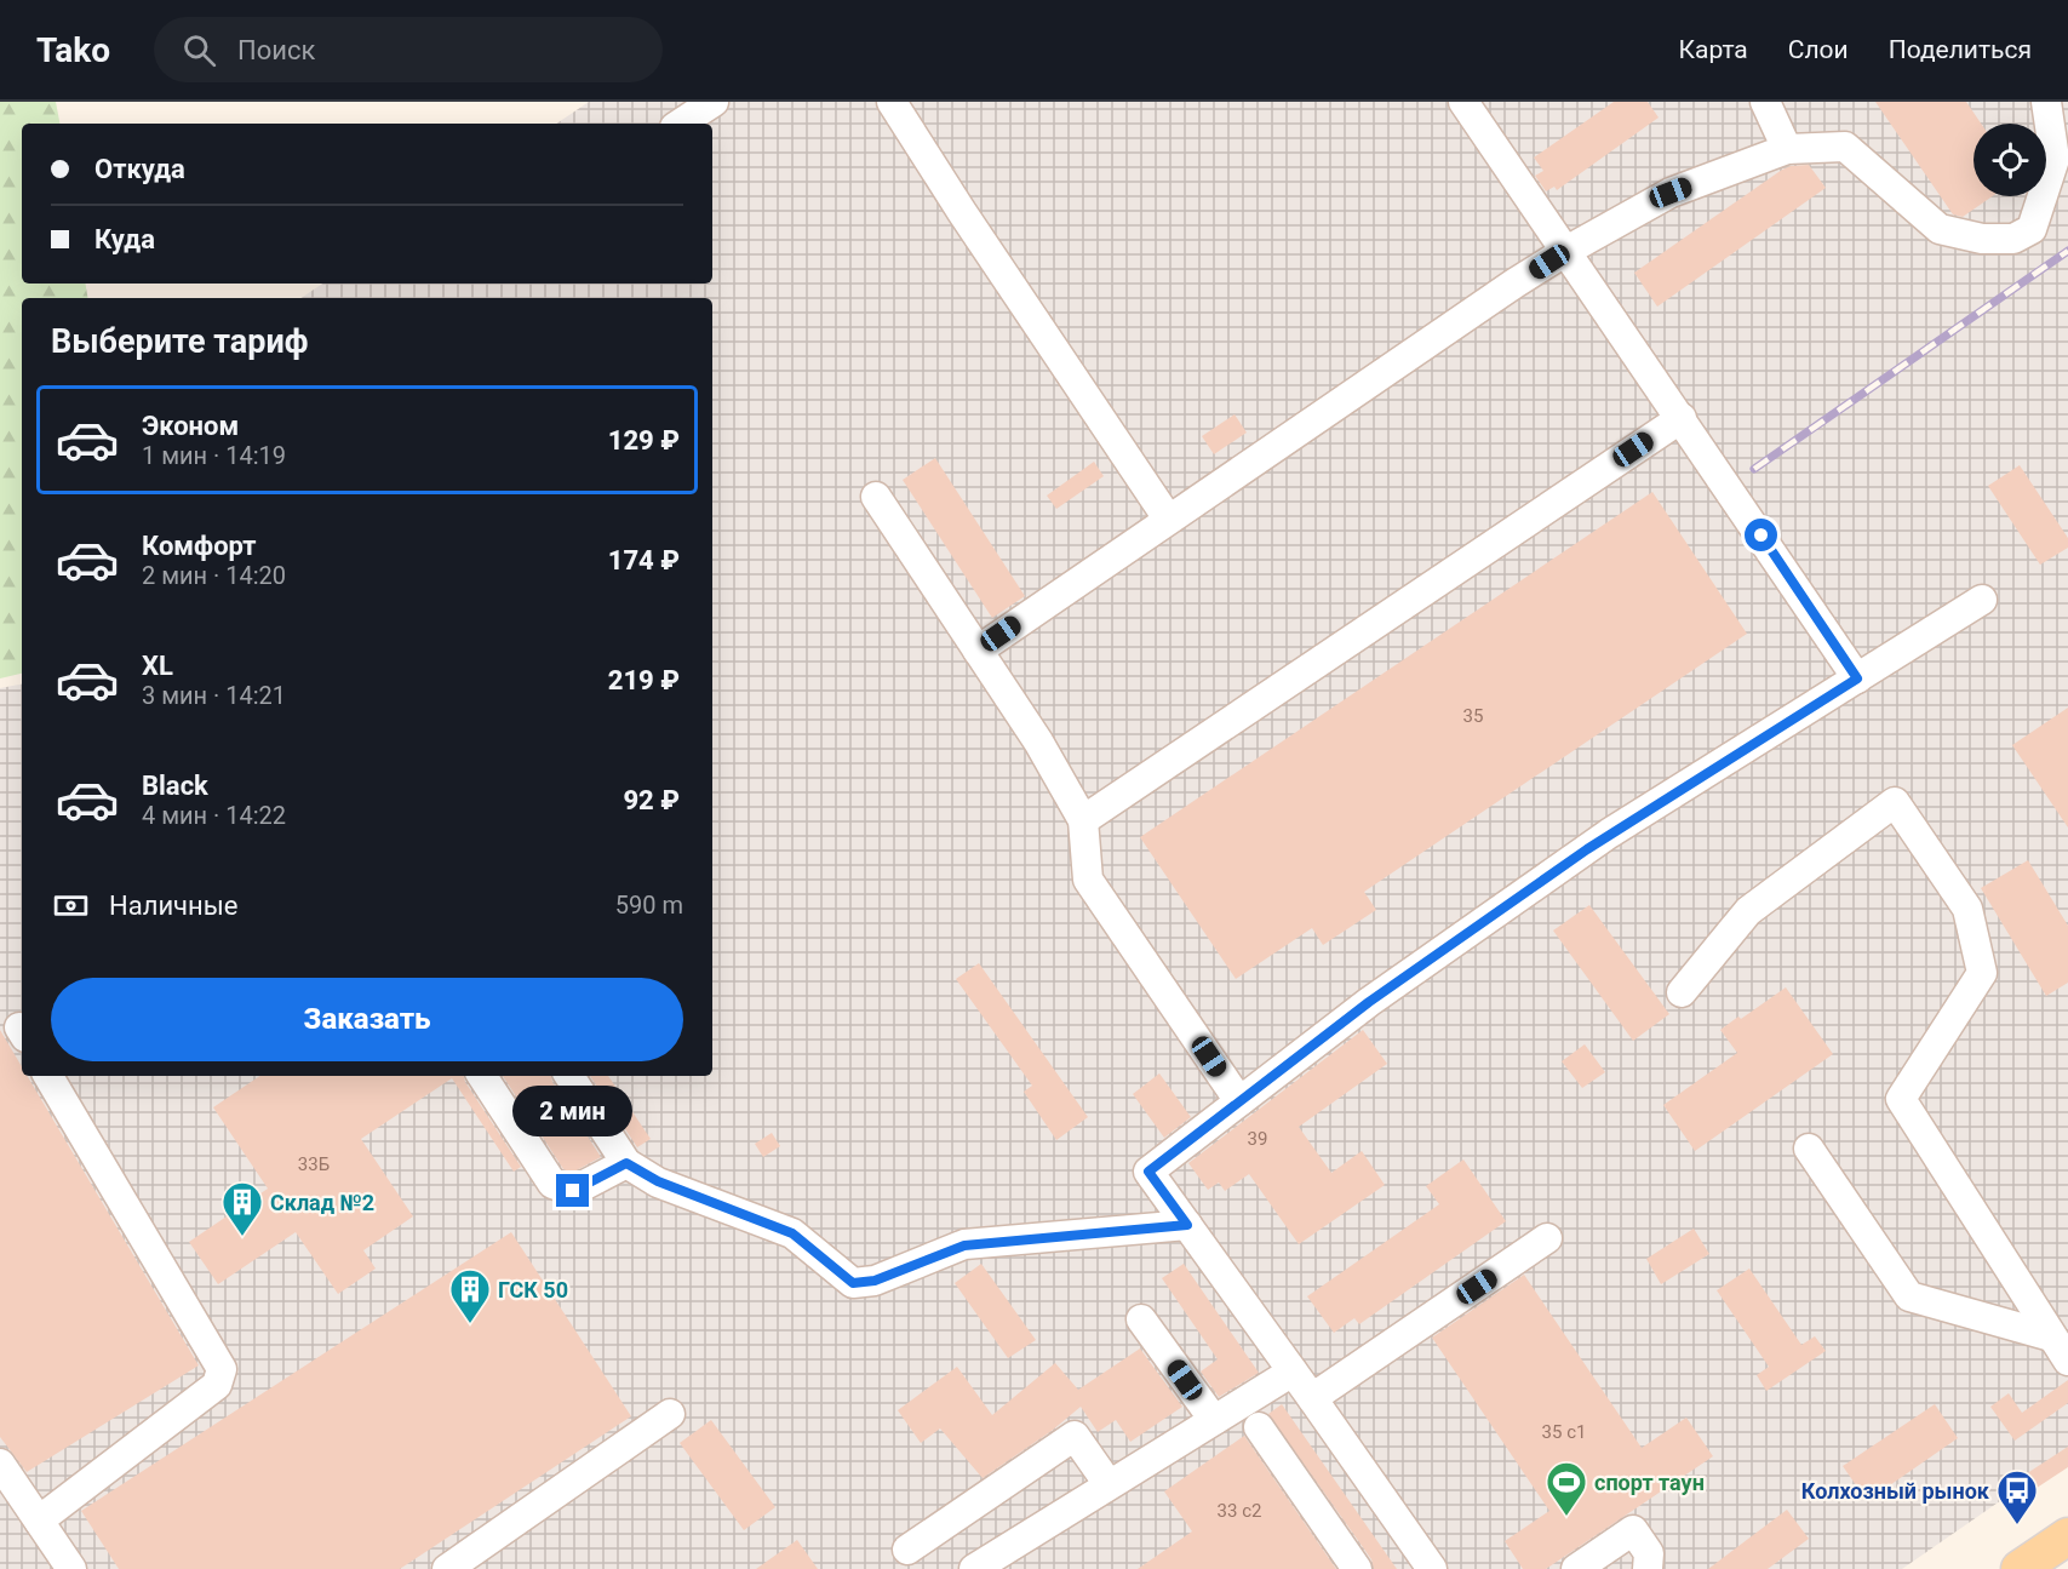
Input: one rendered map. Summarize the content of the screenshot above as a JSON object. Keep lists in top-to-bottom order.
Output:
{
  "places": {
    "building": ["Склад №2", "ГСК 50"],
    "sports": ["спорт таун"],
    "bus stop": ["Колхозный рынок"]
  },
  "house_numbers": [
    "35",
    "39",
    "33Б",
    "35 с1",
    "33 с2"
  ],
  "page": {
    "header": "Tako",
    "search": "Поиск",
    "nav": ["Карта", "Слои", "Поделиться"],
    "banner": ["Откуда", "Куда"],
    "heading": "Выберите тариф",
    "list": [
      {
        "name": "Эконом",
        "note": "1 мин · 14:19",
        "value": "129 ₽"
      },
      {
        "name": "Комфорт",
        "note": "2 мин · 14:20",
        "value": "174 ₽"
      },
      {
        "name": "XL",
        "note": "3 мин · 14:21",
        "value": "219 ₽"
      },
      {
        "name": "Black",
        "note": "4 мин · 14:22",
        "value": "92 ₽"
      }
    ],
    "pay": ["Наличные", "590 m"],
    "buttons": "Заказать",
    "bubble": "2 мин"
  }
}
